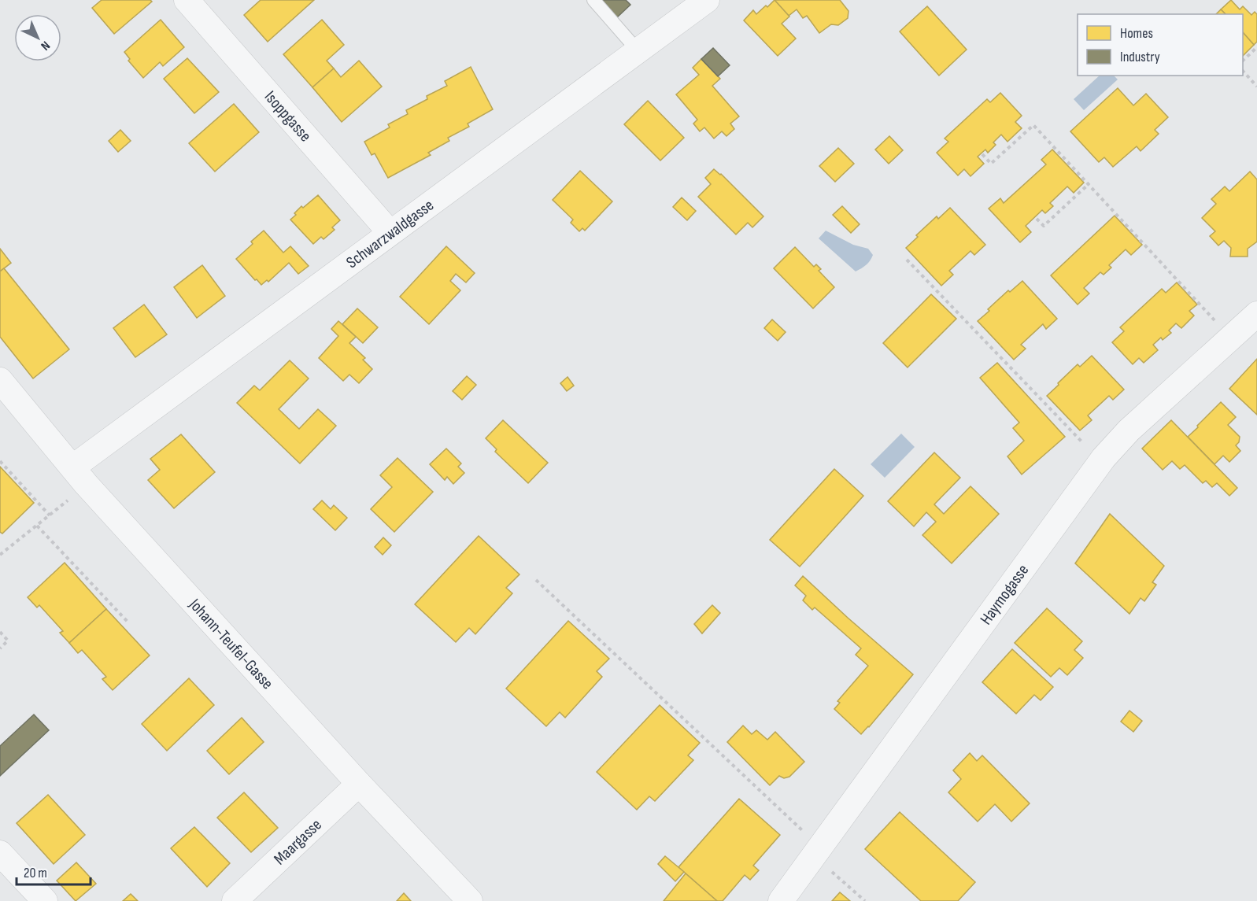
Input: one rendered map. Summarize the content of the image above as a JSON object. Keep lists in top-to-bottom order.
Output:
{
  "streets": {
    "street": [
      "Isoppgasse",
      "Schwarzwaldgasse",
      "Haymogasse",
      "Johann-Teufel-Gasse",
      "Maargasse"
    ]
  },
  "crossings": [
    ["Isoppgasse", "Schwarzwaldgasse"],
    ["Schwarzwaldgasse", "Johann-Teufel-Gasse"],
    ["Johann-Teufel-Gasse", "Maargasse"]
  ],
  "legend": ["Homes", "Industry"],
  "scale_bar": "20 m",
  "north": "bottom right"
}
